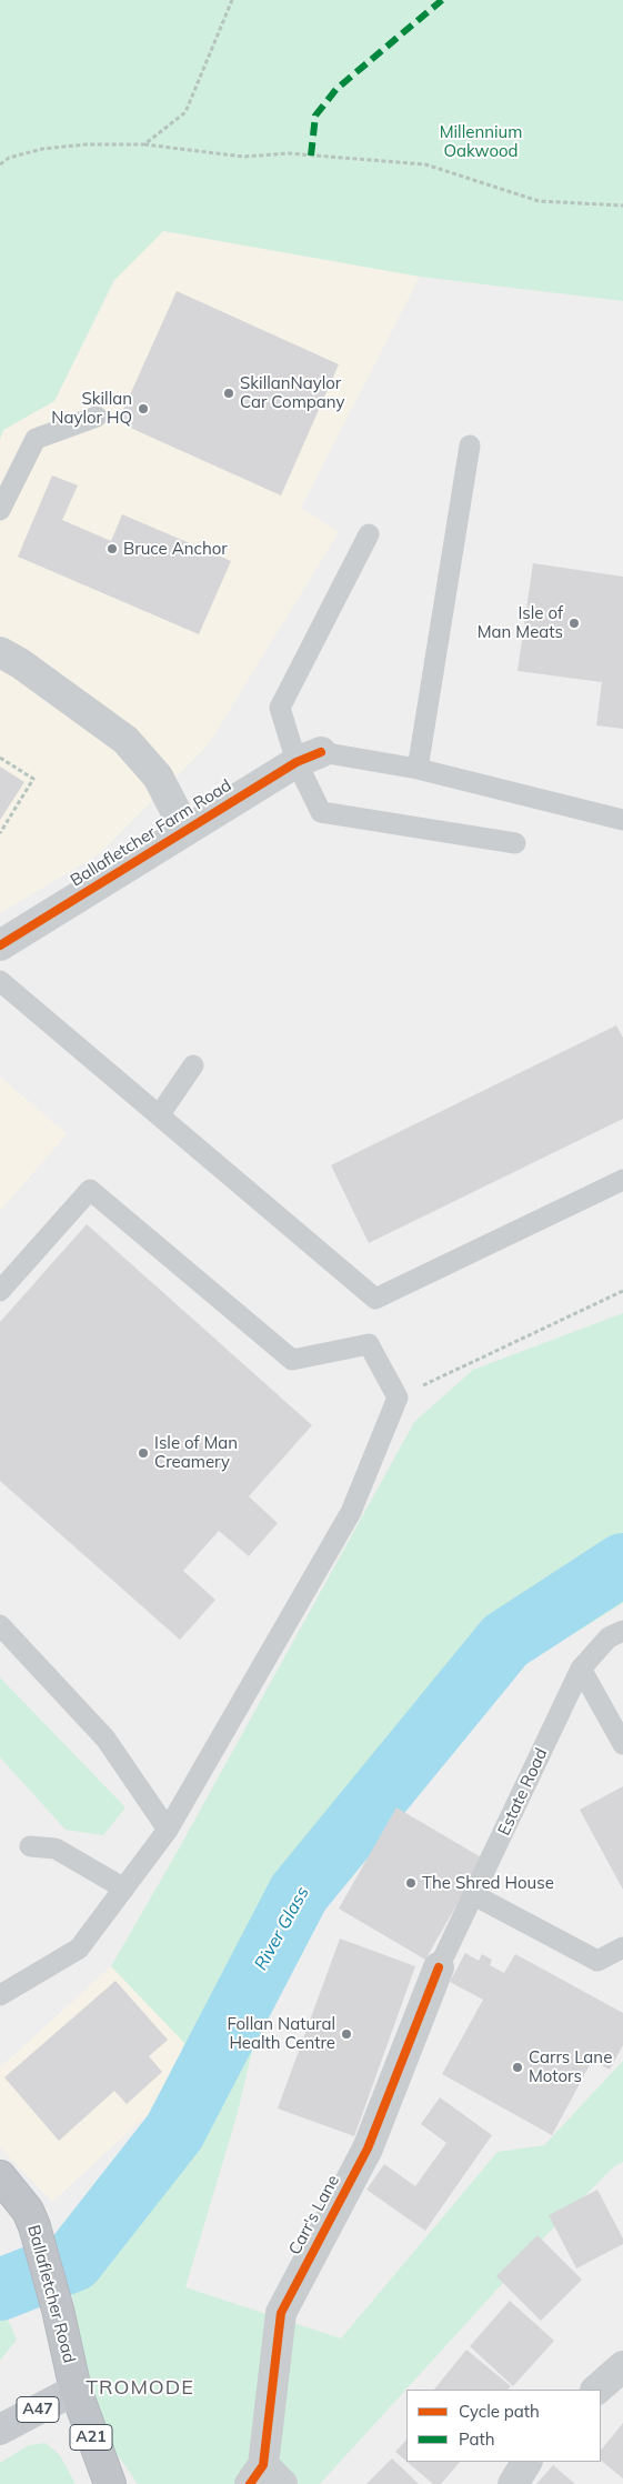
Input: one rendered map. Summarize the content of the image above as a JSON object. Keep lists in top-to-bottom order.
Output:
{
  "streets": {
    "highway": ["Ballafletcher Road", "A21"],
    "main road": ["A47"],
    "street": ["Ballafletcher Farm Road", "Carr's Lane"],
    "lane": ["Estate Road"]
  },
  "crossings": [
    ["Estate Road", "Carr's Lane"],
    ["Ballafletcher Road", "A47"],
    ["Ballafletcher Road", "A21"],
    ["A47", "A21"]
  ],
  "districts": ["TROMODE"],
  "water": ["River Glass"],
  "parks": ["Millennium Oakwood"],
  "places": [
    "SkillanNaylor Car Company",
    "Skillan Naylor HQ",
    "Bruce Anchor",
    "Isle of Man Meats",
    "Isle of Man Creamery",
    "The Shred House",
    "Follan Natural Health Centre",
    "Carrs Lane Motors"
  ],
  "legend": ["Cycle path", "Path"]
}
